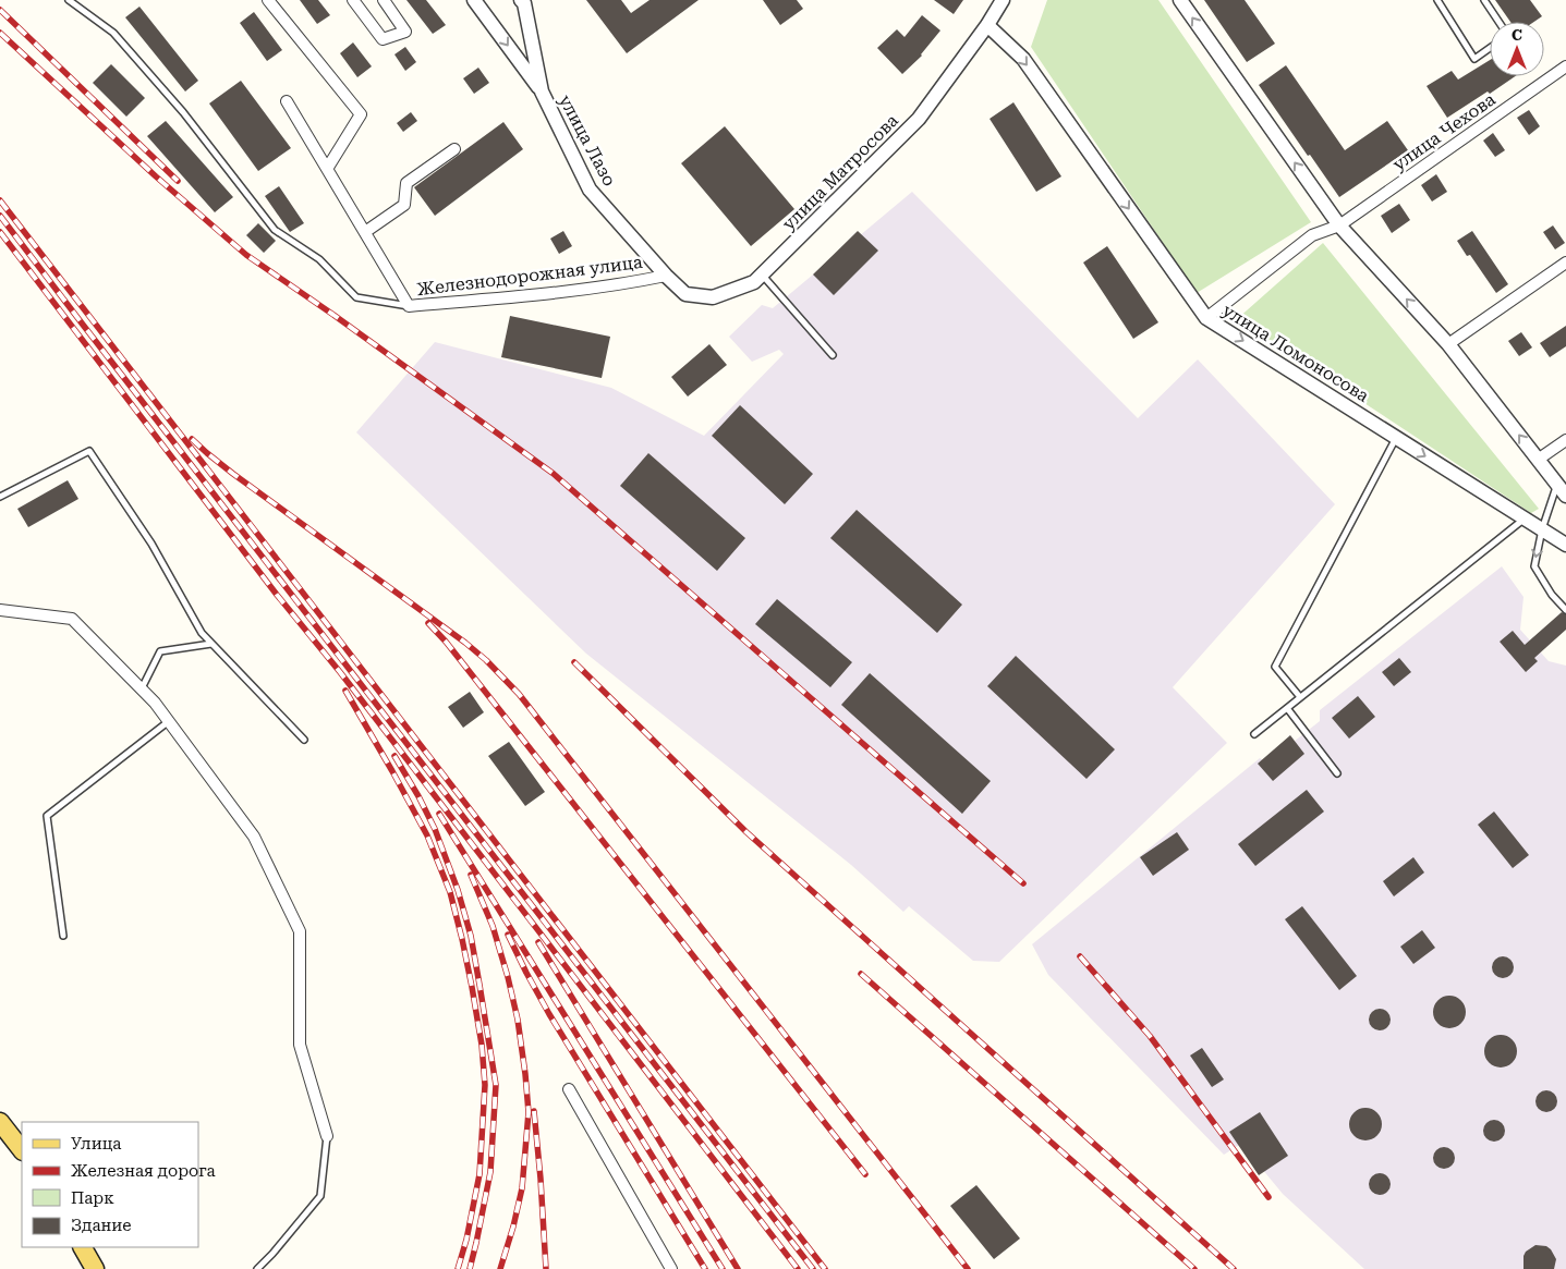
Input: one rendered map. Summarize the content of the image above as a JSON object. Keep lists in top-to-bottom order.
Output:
{
  "streets": {
    "street": [
      "улица Чехова",
      "улица Лазо",
      "улица Матросова",
      "Железнодорожная улица",
      "улица Ломоносова"
    ]
  },
  "crossings": [
    ["улица Чехова", "улица Ломоносова"],
    ["улица Лазо", "улица Матросова"],
    ["улица Лазо", "Железнодорожная улица"],
    ["улица Матросова", "Железнодорожная улица"],
    ["улица Матросова", "улица Ломоносова"]
  ],
  "legend": [
    "Улица",
    "Железная дорога",
    "Парк",
    "Здание"
  ],
  "north": "top"
}
